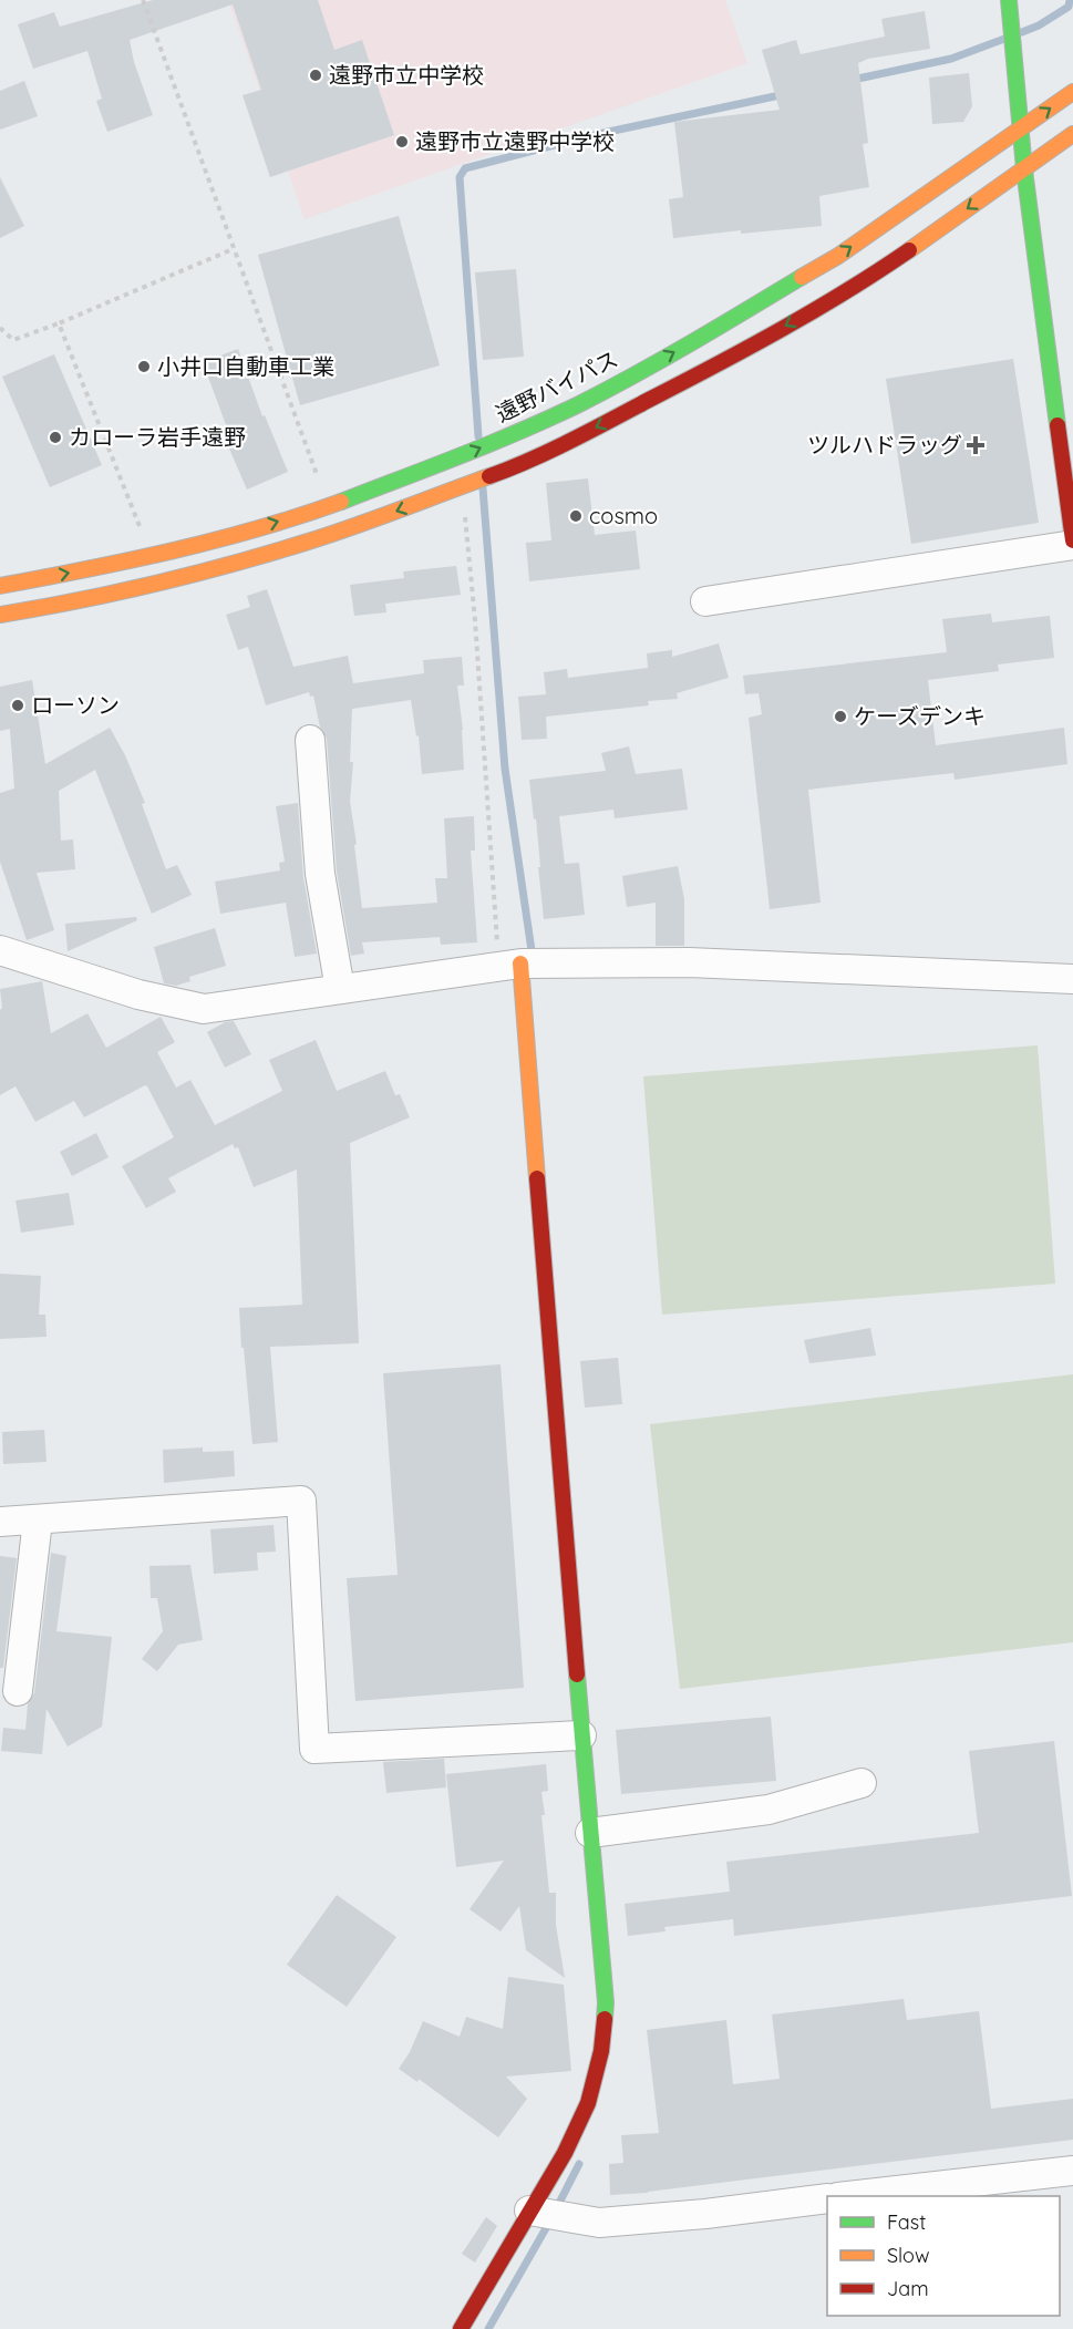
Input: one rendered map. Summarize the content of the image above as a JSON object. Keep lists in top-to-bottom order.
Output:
{
  "streets": {
    "main road": ["遠野バイパス"]
  },
  "places": {
    "other": [
      "遠野市立中学校",
      "遠野市立遠野中学校",
      "小井口自動車工業",
      "カローラ岩手遠野",
      "cosmo",
      "ローソン",
      "ケーズデンキ"
    ],
    "health": ["ツルハドラッグ"]
  },
  "legend": ["Fast", "Slow", "Jam"]
}
